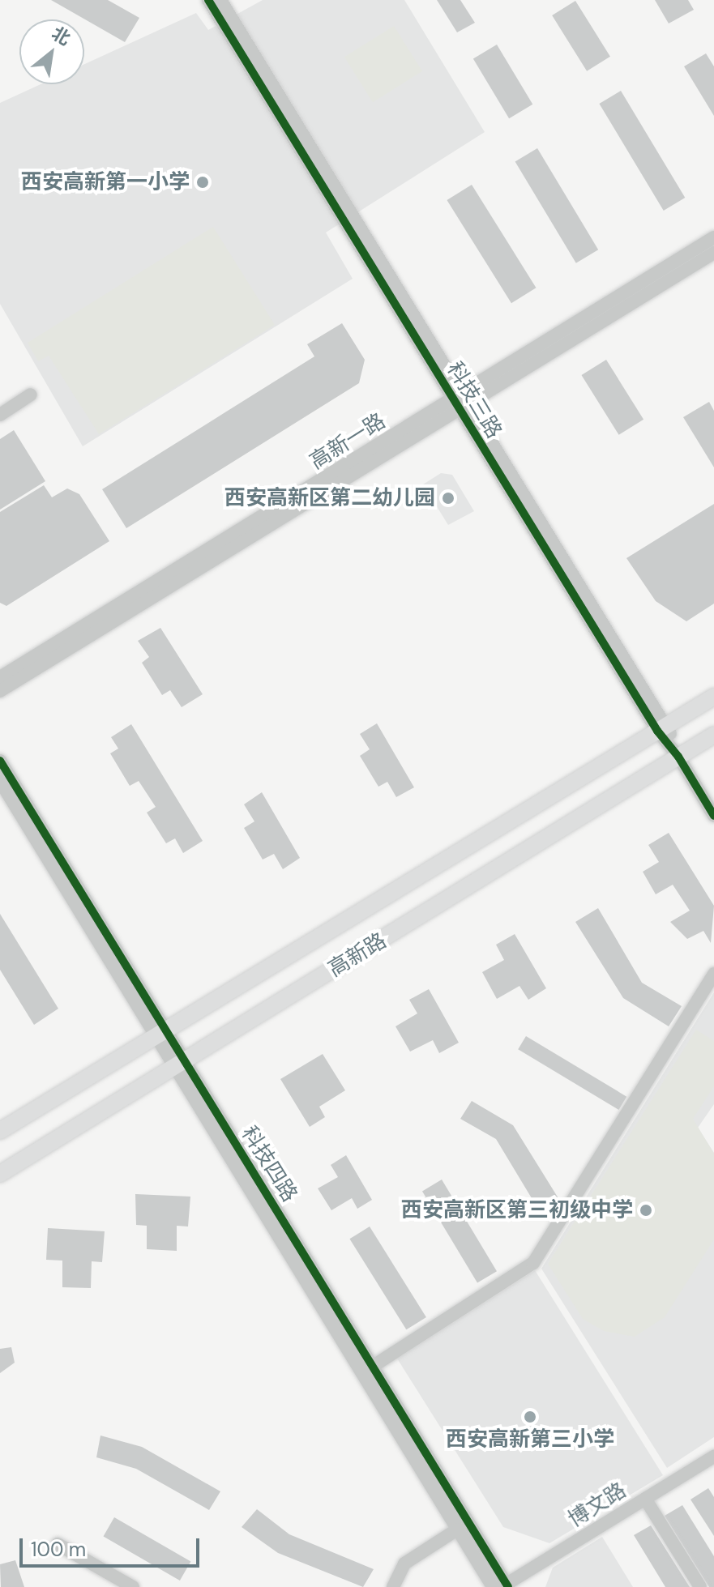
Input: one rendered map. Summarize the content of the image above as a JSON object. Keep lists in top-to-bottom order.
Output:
{
  "streets": {
    "main road": ["高新路"],
    "street": [
      "科技三路",
      "高新一路",
      "科技四路",
      "博文路"
    ]
  },
  "crossings": [
    ["科技三路", "高新一路"],
    ["科技三路", "高新路"],
    ["高新路", "科技四路"],
    ["科技四路", "博文路"]
  ],
  "places": [
    "西安高新第一小学",
    "西安高新区第二幼儿园",
    "西安高新区第三初级中学",
    "西安高新第三小学"
  ],
  "scale_bar": "100 m",
  "north": "top right"
}
